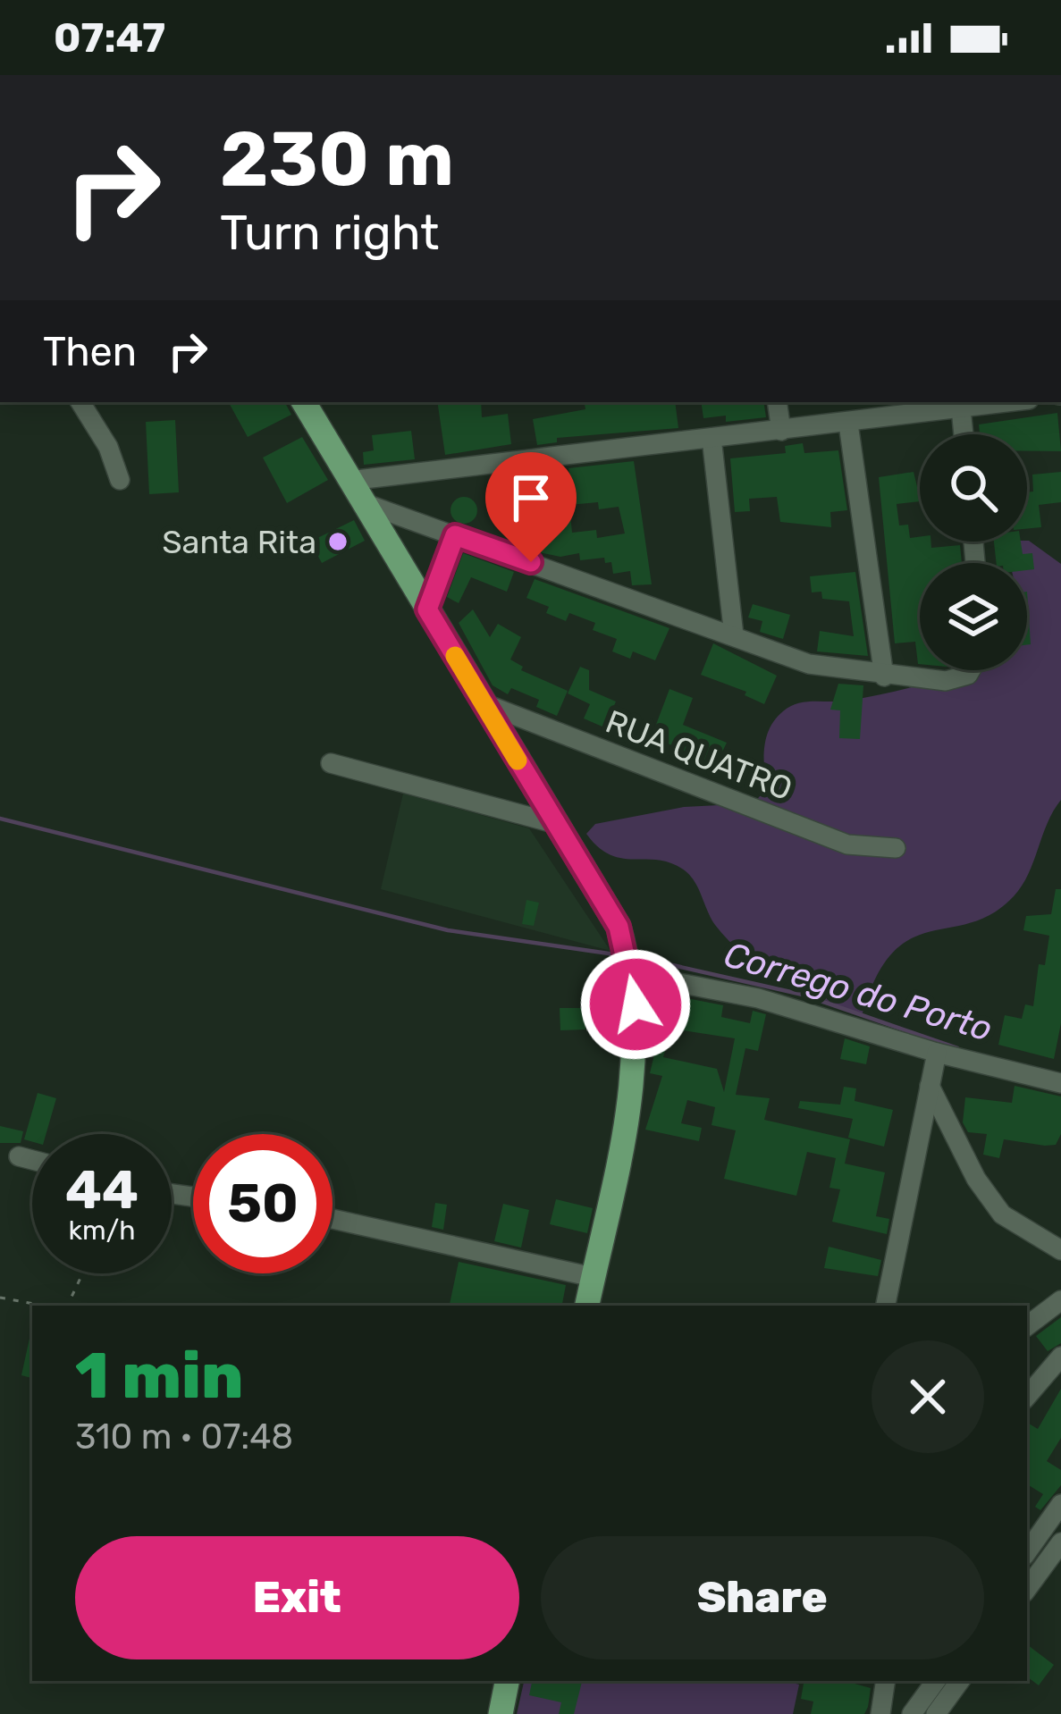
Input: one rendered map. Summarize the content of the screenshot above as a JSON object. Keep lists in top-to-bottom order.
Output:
{
  "streets": {
    "street": ["RUA QUATRO"]
  },
  "water": ["Corrego do Porto"],
  "places": ["Santa Rita"],
  "page": {
    "status": "07:47",
    "turn": ["230 m", "Turn right"],
    "then": "Then",
    "speed": "44 km/h",
    "limit": "50",
    "heading": ["1 min", "310 m · 07:48"],
    "buttons": ["Exit", "Share"]
  }
}
